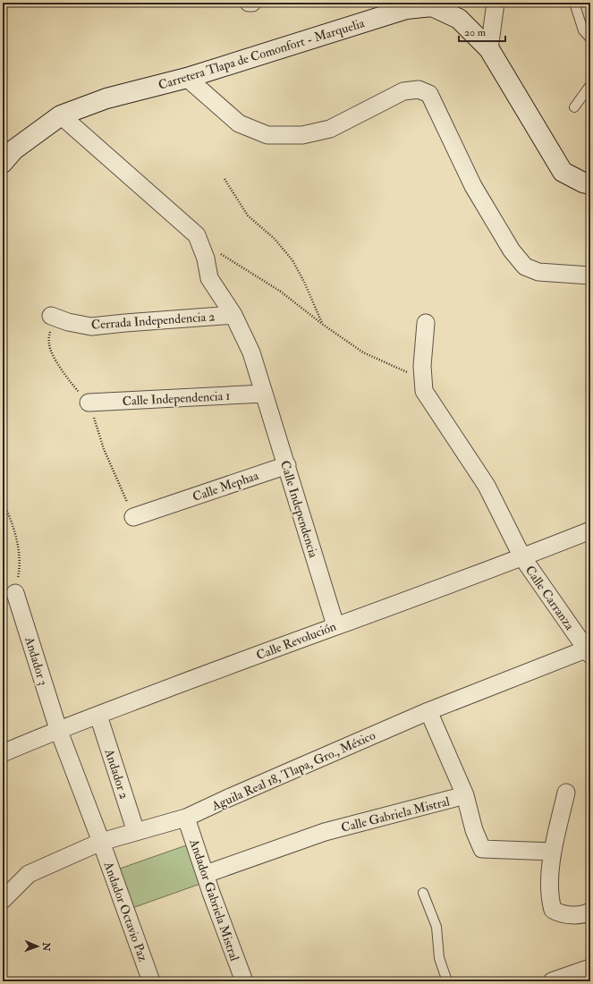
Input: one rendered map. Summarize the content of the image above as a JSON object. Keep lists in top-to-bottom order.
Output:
{
  "streets": {
    "main road": ["Carretera Tlapa de Comonfort - Marquelia"],
    "street": [
      "Cerrada Independencia 2",
      "Calle Independencia 1",
      "Calle Mephaa",
      "Calle Independencia",
      "Calle Carranza",
      "Calle Revolución",
      "Andador 3",
      "Aguila Real 18, Tlapa, Gro., México",
      "Andador 2",
      "Calle Gabriela Mistral",
      "Andador Gabriela Mistral",
      "Andador Octavio Paz"
    ]
  },
  "crossings": [
    ["Cerrada Independencia 2", "Calle Independencia"],
    ["Calle Independencia 1", "Calle Independencia"],
    ["Calle Mephaa", "Calle Independencia"],
    ["Calle Independencia", "Calle Revolución"],
    ["Calle Carranza", "Calle Revolución"],
    ["Calle Carranza", "Aguila Real 18, Tlapa, Gro., México"],
    ["Calle Revolución", "Andador 3"],
    ["Calle Revolución", "Andador 2"],
    ["Andador 3", "Aguila Real 18, Tlapa, Gro., México"],
    ["Andador 3", "Andador Octavio Paz"],
    ["Aguila Real 18, Tlapa, Gro., México", "Andador 2"],
    ["Aguila Real 18, Tlapa, Gro., México", "Andador Gabriela Mistral"],
    ["Aguila Real 18, Tlapa, Gro., México", "Andador Octavio Paz"],
    ["Calle Gabriela Mistral", "Andador Gabriela Mistral"]
  ],
  "scale_bar": "20 m",
  "north": "right"
}
